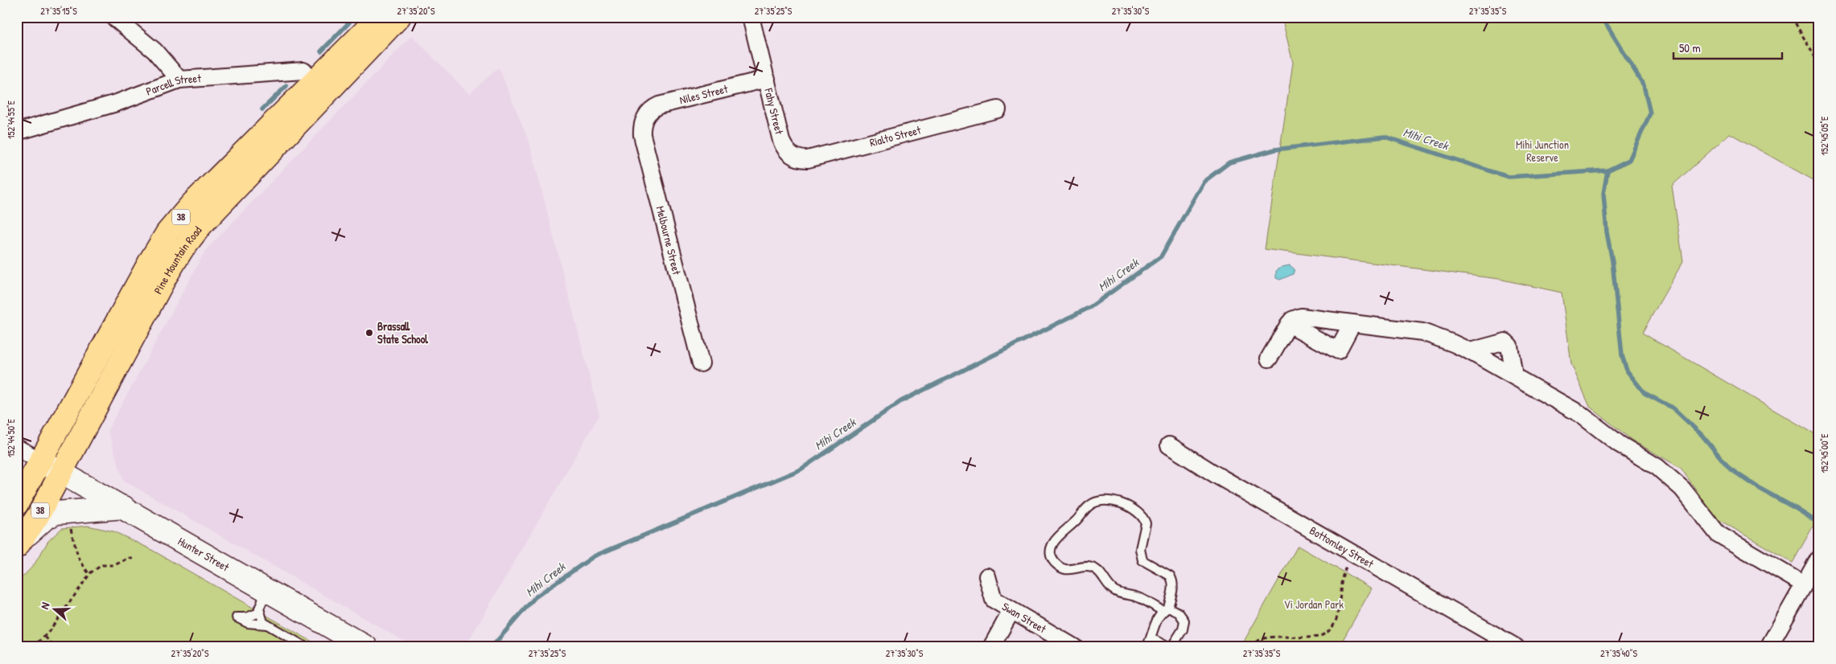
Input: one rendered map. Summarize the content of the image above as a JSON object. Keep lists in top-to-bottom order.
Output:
{
  "streets": {
    "main road": ["38", "Pine Mountain Road", "Hunter Street"],
    "street": [
      "Parcell Street",
      "Niles Street",
      "Fahy Street",
      "Rialto Street",
      "Melbourne Street",
      "Bottomley Street",
      "Swan Street"
    ]
  },
  "crossings": [
    ["Parcell Street", "Pine Mountain Road"],
    ["Niles Street", "Fahy Street"],
    ["Niles Street", "Melbourne Street"],
    ["Fahy Street", "Rialto Street"],
    ["Pine Mountain Road", "Hunter Street"]
  ],
  "water": ["Mihi Creek"],
  "parks": ["Mihi Junction Reserve", "Vi Jordan Park"],
  "places": ["Brassall State School"],
  "scale_bar": "50 m",
  "north": "left",
  "coordinates": [
    "27°35'15\"S",
    "27°35'20\"S",
    "27°35'25\"S",
    "27°35'30\"S",
    "27°35'35\"S",
    "152°44'55\"E",
    "152°45'05\"E",
    "152°44'50\"E",
    "152°45'00\"E",
    "27°35'40\"S"
  ]
}
